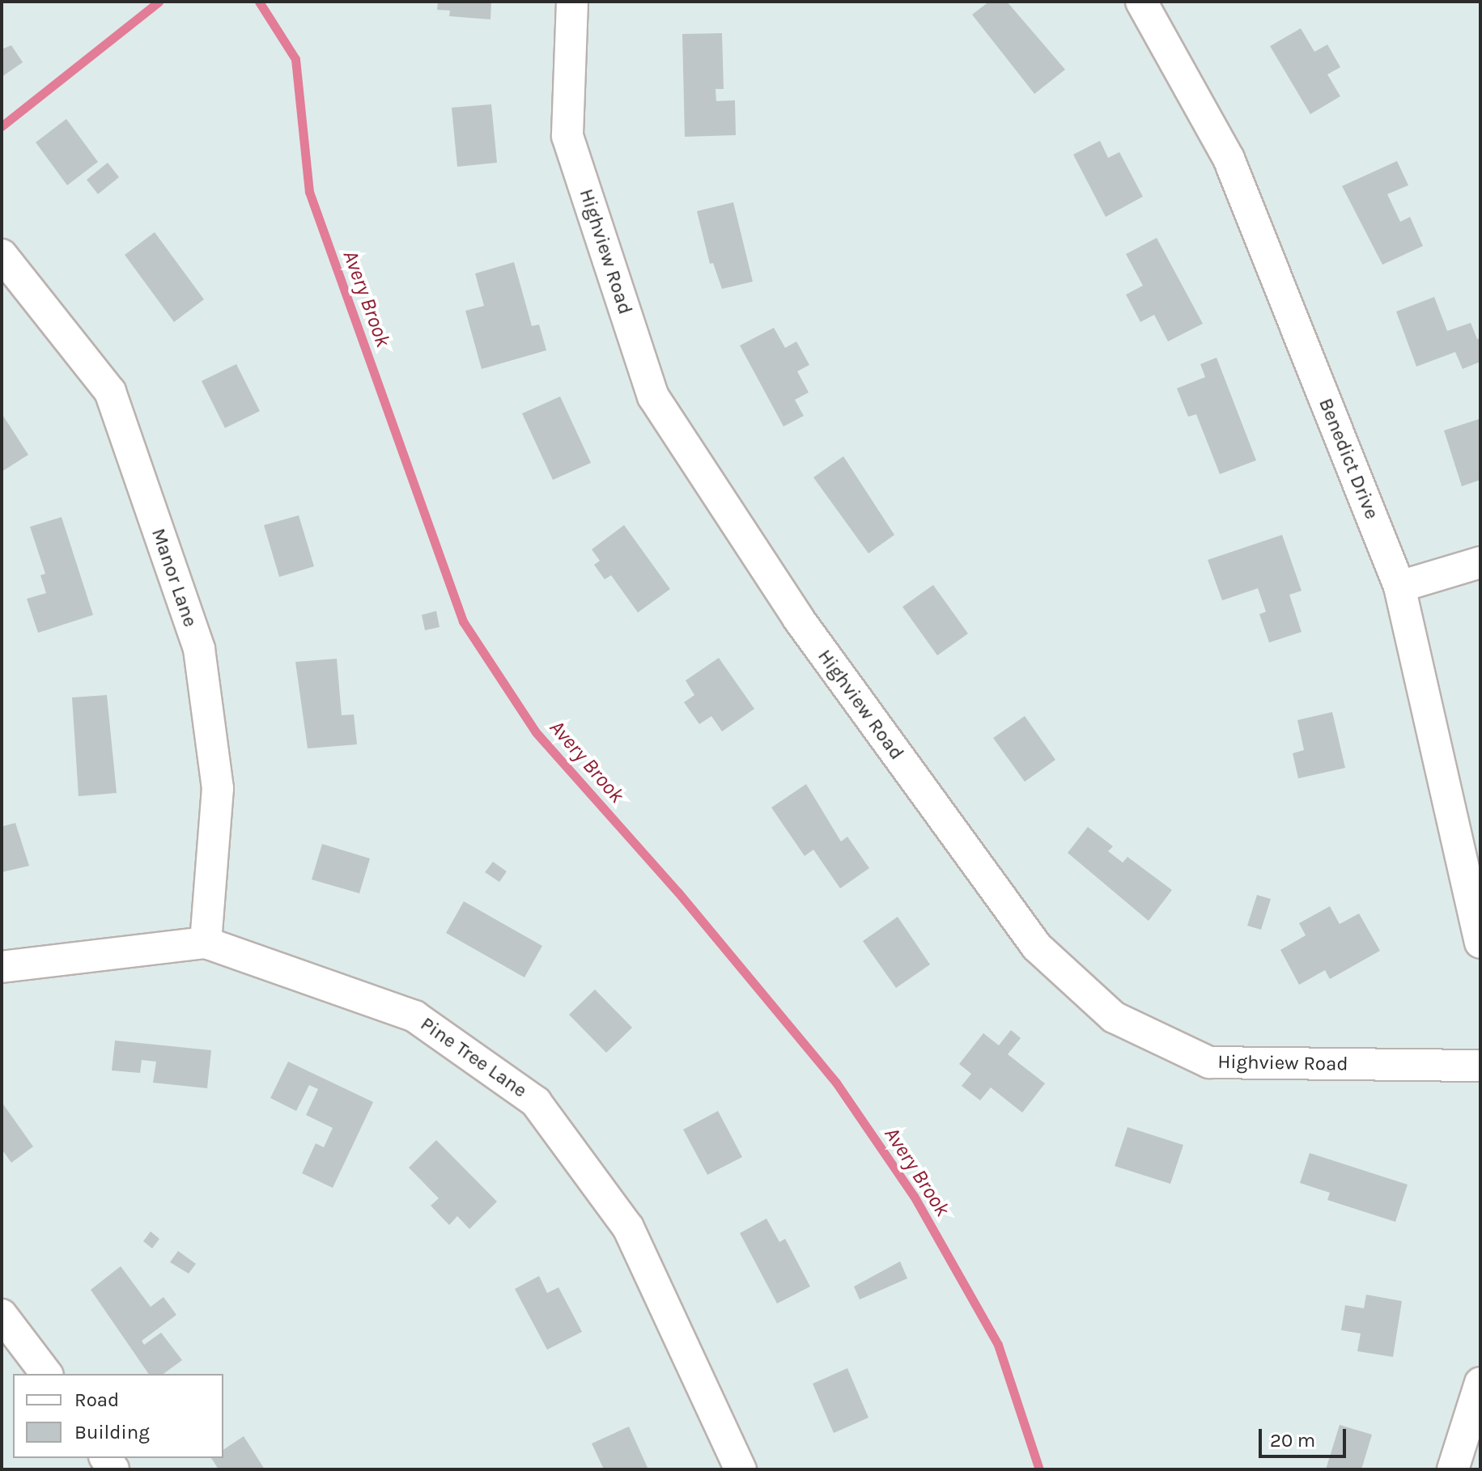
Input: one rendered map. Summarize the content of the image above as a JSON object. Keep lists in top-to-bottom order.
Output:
{
  "streets": {
    "street": [
      "Highview Road",
      "Benedict Drive",
      "Manor Lane",
      "Pine Tree Lane"
    ]
  },
  "crossings": [
    ["Manor Lane", "Pine Tree Lane"]
  ],
  "water": ["Avery Brook"],
  "legend": ["Road", "Building"],
  "scale_bar": "20 m"
}
